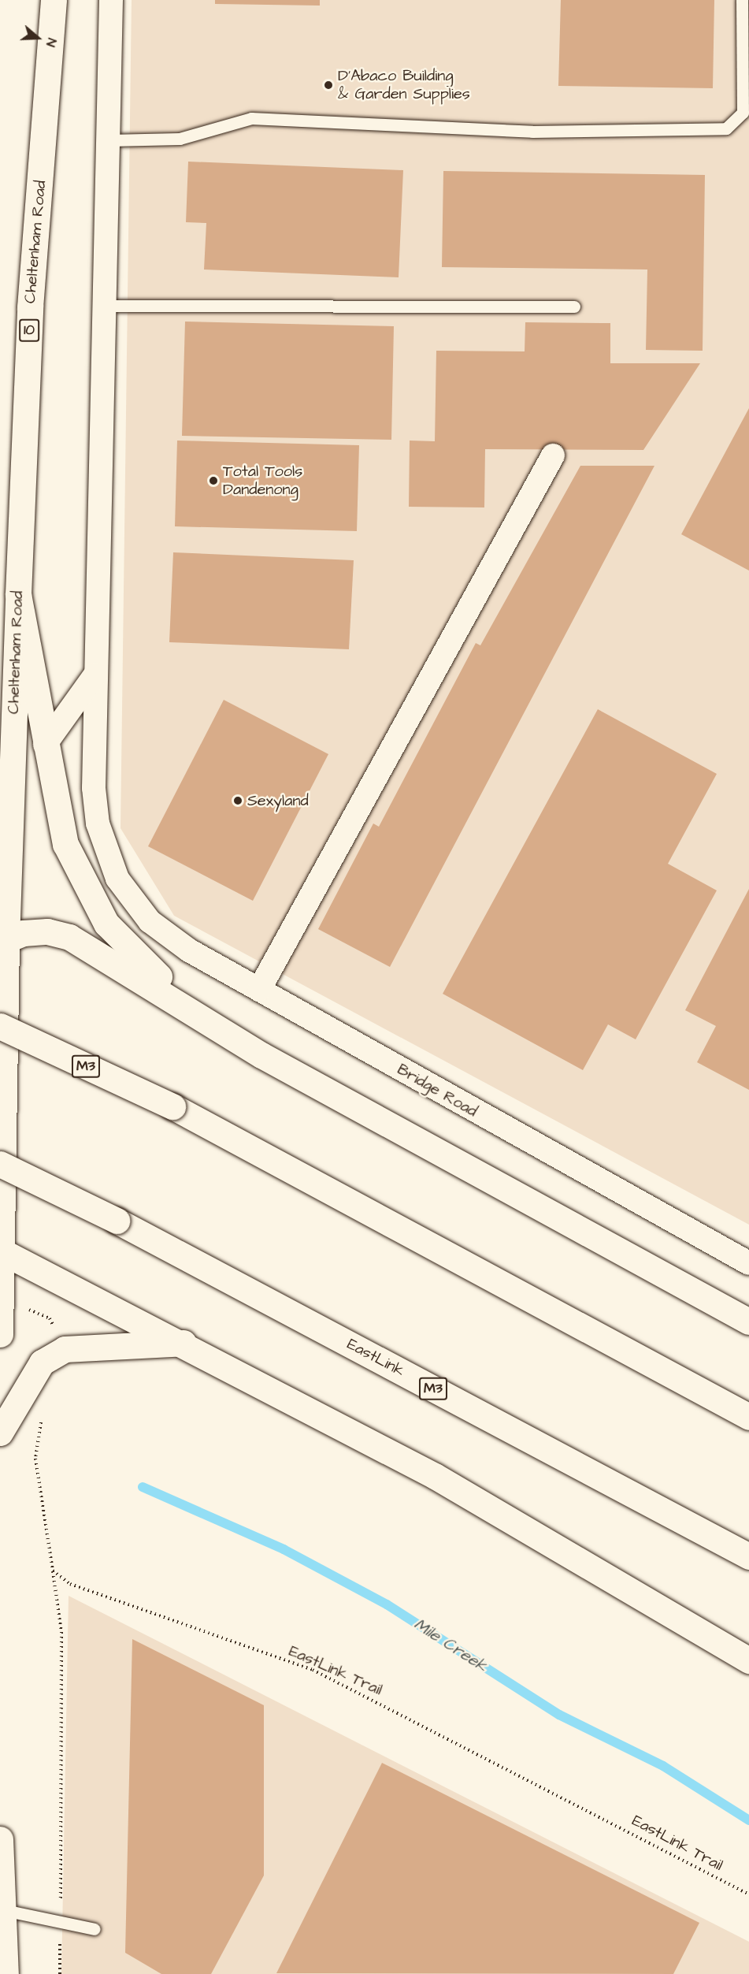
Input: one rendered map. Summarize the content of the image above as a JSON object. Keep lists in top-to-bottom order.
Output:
{
  "streets": {
    "main road": [
      "Cheltenham Road",
      "10",
      "M3",
      "EastLink"
    ],
    "street": ["Bridge Road"],
    "path": ["EastLink Trail"]
  },
  "water": ["Mile Creek"],
  "places": ["D'Abaco Building & Garden Supplies", "Total Tools Dandenong", "Sexyland"],
  "north": "right"
}
